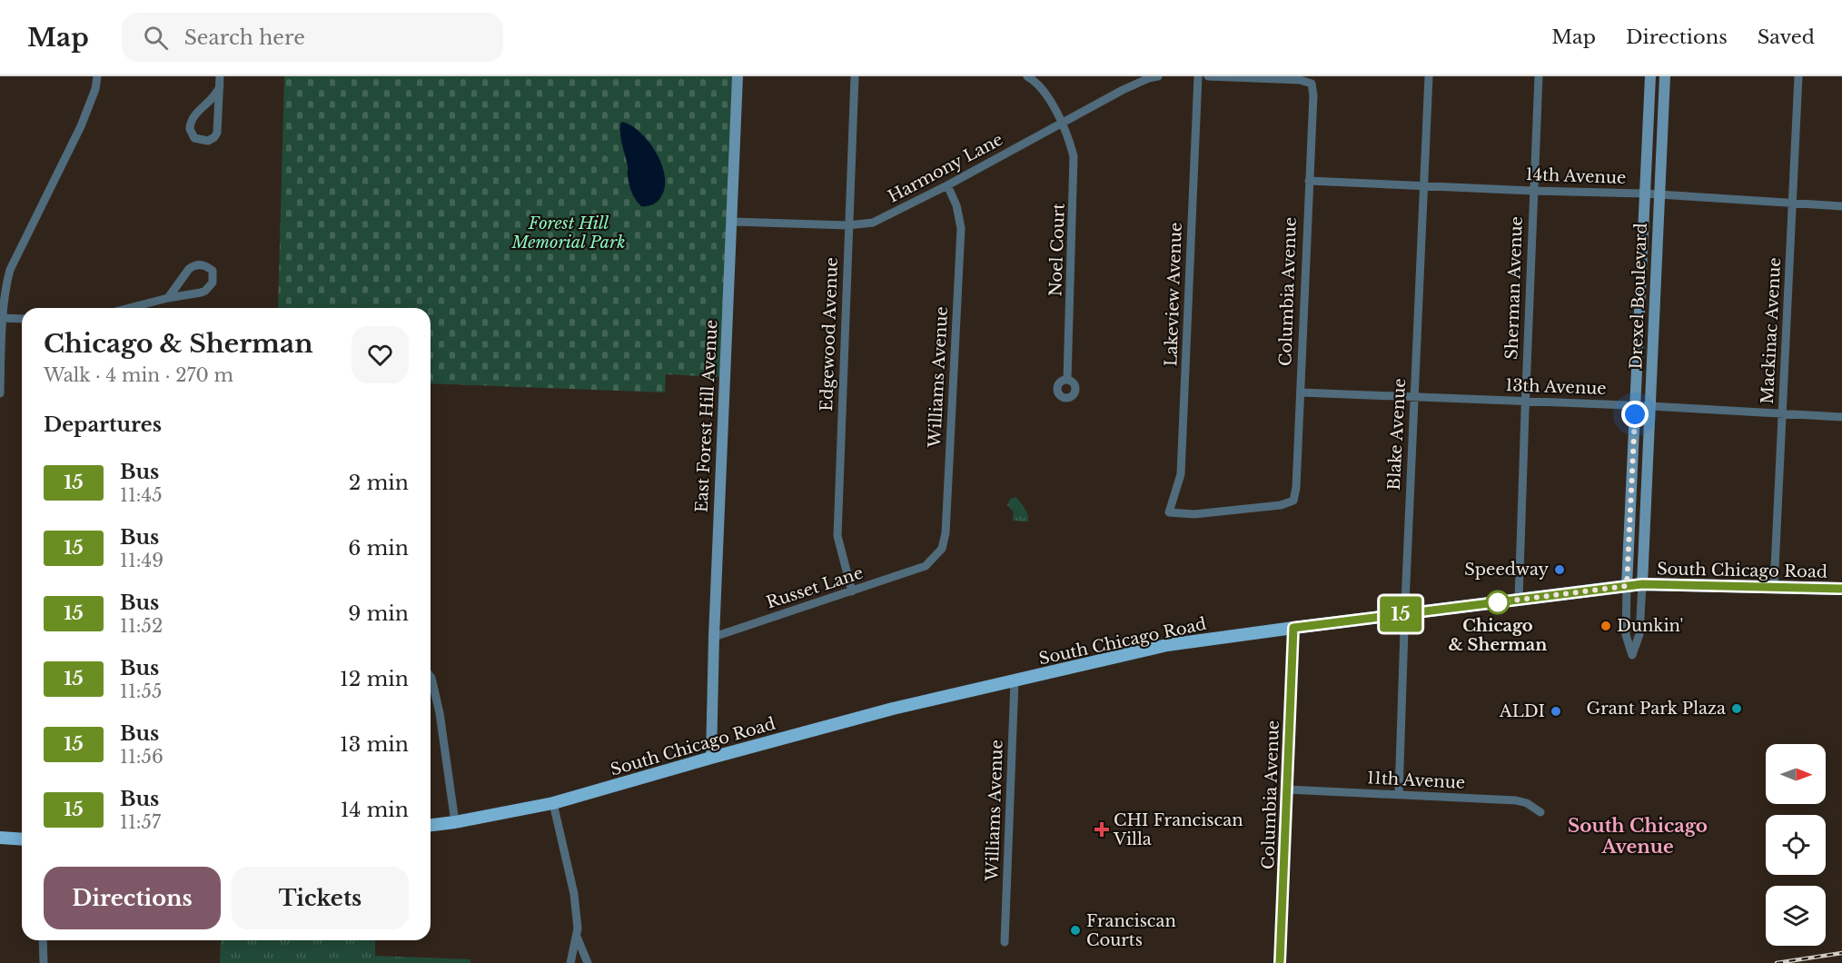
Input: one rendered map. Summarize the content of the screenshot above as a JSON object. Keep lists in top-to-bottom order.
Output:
{
  "streets": {
    "main road": ["South Chicago Road"],
    "street": [
      "Harmony Lane",
      "14th Avenue",
      "Noel Court",
      "Sherman Avenue",
      "Columbia Avenue",
      "Lakeview Avenue",
      "Drexel Boulevard",
      "Mackinac Avenue",
      "Edgewood Avenue",
      "Williams Avenue",
      "13th Avenue",
      "East Forest Hill Avenue",
      "Blake Avenue",
      "Russet Lane",
      "11th Avenue"
    ]
  },
  "crossings": [
    ["Harmony Lane", "Noel Court"],
    ["Harmony Lane", "Edgewood Avenue"],
    ["Harmony Lane", "Williams Avenue"],
    ["Harmony Lane", "East Forest Hill Avenue"],
    ["14th Avenue", "Sherman Avenue"],
    ["14th Avenue", "Columbia Avenue"],
    ["14th Avenue", "Drexel Boulevard"],
    ["14th Avenue", "Mackinac Avenue"],
    ["14th Avenue", "Blake Avenue"],
    ["Sherman Avenue", "13th Avenue"],
    ["Sherman Avenue", "South Chicago Road"],
    ["Columbia Avenue", "Lakeview Avenue"],
    ["Columbia Avenue", "13th Avenue"],
    ["Columbia Avenue", "South Chicago Road"],
    ["Columbia Avenue", "11th Avenue"],
    ["Drexel Boulevard", "13th Avenue"],
    ["Drexel Boulevard", "South Chicago Road"],
    ["Mackinac Avenue", "13th Avenue"],
    ["Mackinac Avenue", "South Chicago Road"],
    ["Edgewood Avenue", "Russet Lane"],
    ["Williams Avenue", "South Chicago Road"],
    ["Williams Avenue", "Russet Lane"],
    ["13th Avenue", "Blake Avenue"],
    ["East Forest Hill Avenue", "South Chicago Road"],
    ["East Forest Hill Avenue", "Russet Lane"],
    ["Blake Avenue", "South Chicago Road"],
    ["Blake Avenue", "11th Avenue"]
  ],
  "districts": ["South Chicago Avenue"],
  "parks": ["Forest Hill Memorial Park"],
  "places": {
    "other": [
      "Speedway",
      "Chicago & Sherman",
      "Dunkin'",
      "Grant Park Plaza",
      "ALDI",
      "Franciscan Courts"
    ],
    "health": ["CHI Franciscan Villa"]
  },
  "lines": ["bus line 15"],
  "north": "right",
  "page": {
    "header": "Map",
    "search": "Search here",
    "nav": ["Map", "Directions", "Saved"],
    "on_map": "15",
    "heading": [
      ["Chicago & Sherman", "Walk · 4 min · 270 m"],
      "Departures"
    ],
    "list": [
      {
        "mark": "15",
        "name": "Bus",
        "note": "11:45",
        "value": "2 min"
      },
      {
        "mark": "15",
        "name": "Bus",
        "note": "11:49",
        "value": "6 min"
      },
      {
        "mark": "15",
        "name": "Bus",
        "note": "11:52",
        "value": "9 min"
      },
      {
        "mark": "15",
        "name": "Bus",
        "note": "11:55",
        "value": "12 min"
      },
      {
        "mark": "15",
        "name": "Bus",
        "note": "11:56",
        "value": "13 min"
      },
      {
        "mark": "15",
        "name": "Bus",
        "note": "11:57",
        "value": "14 min"
      }
    ],
    "buttons": ["Directions", "Tickets"]
  }
}
